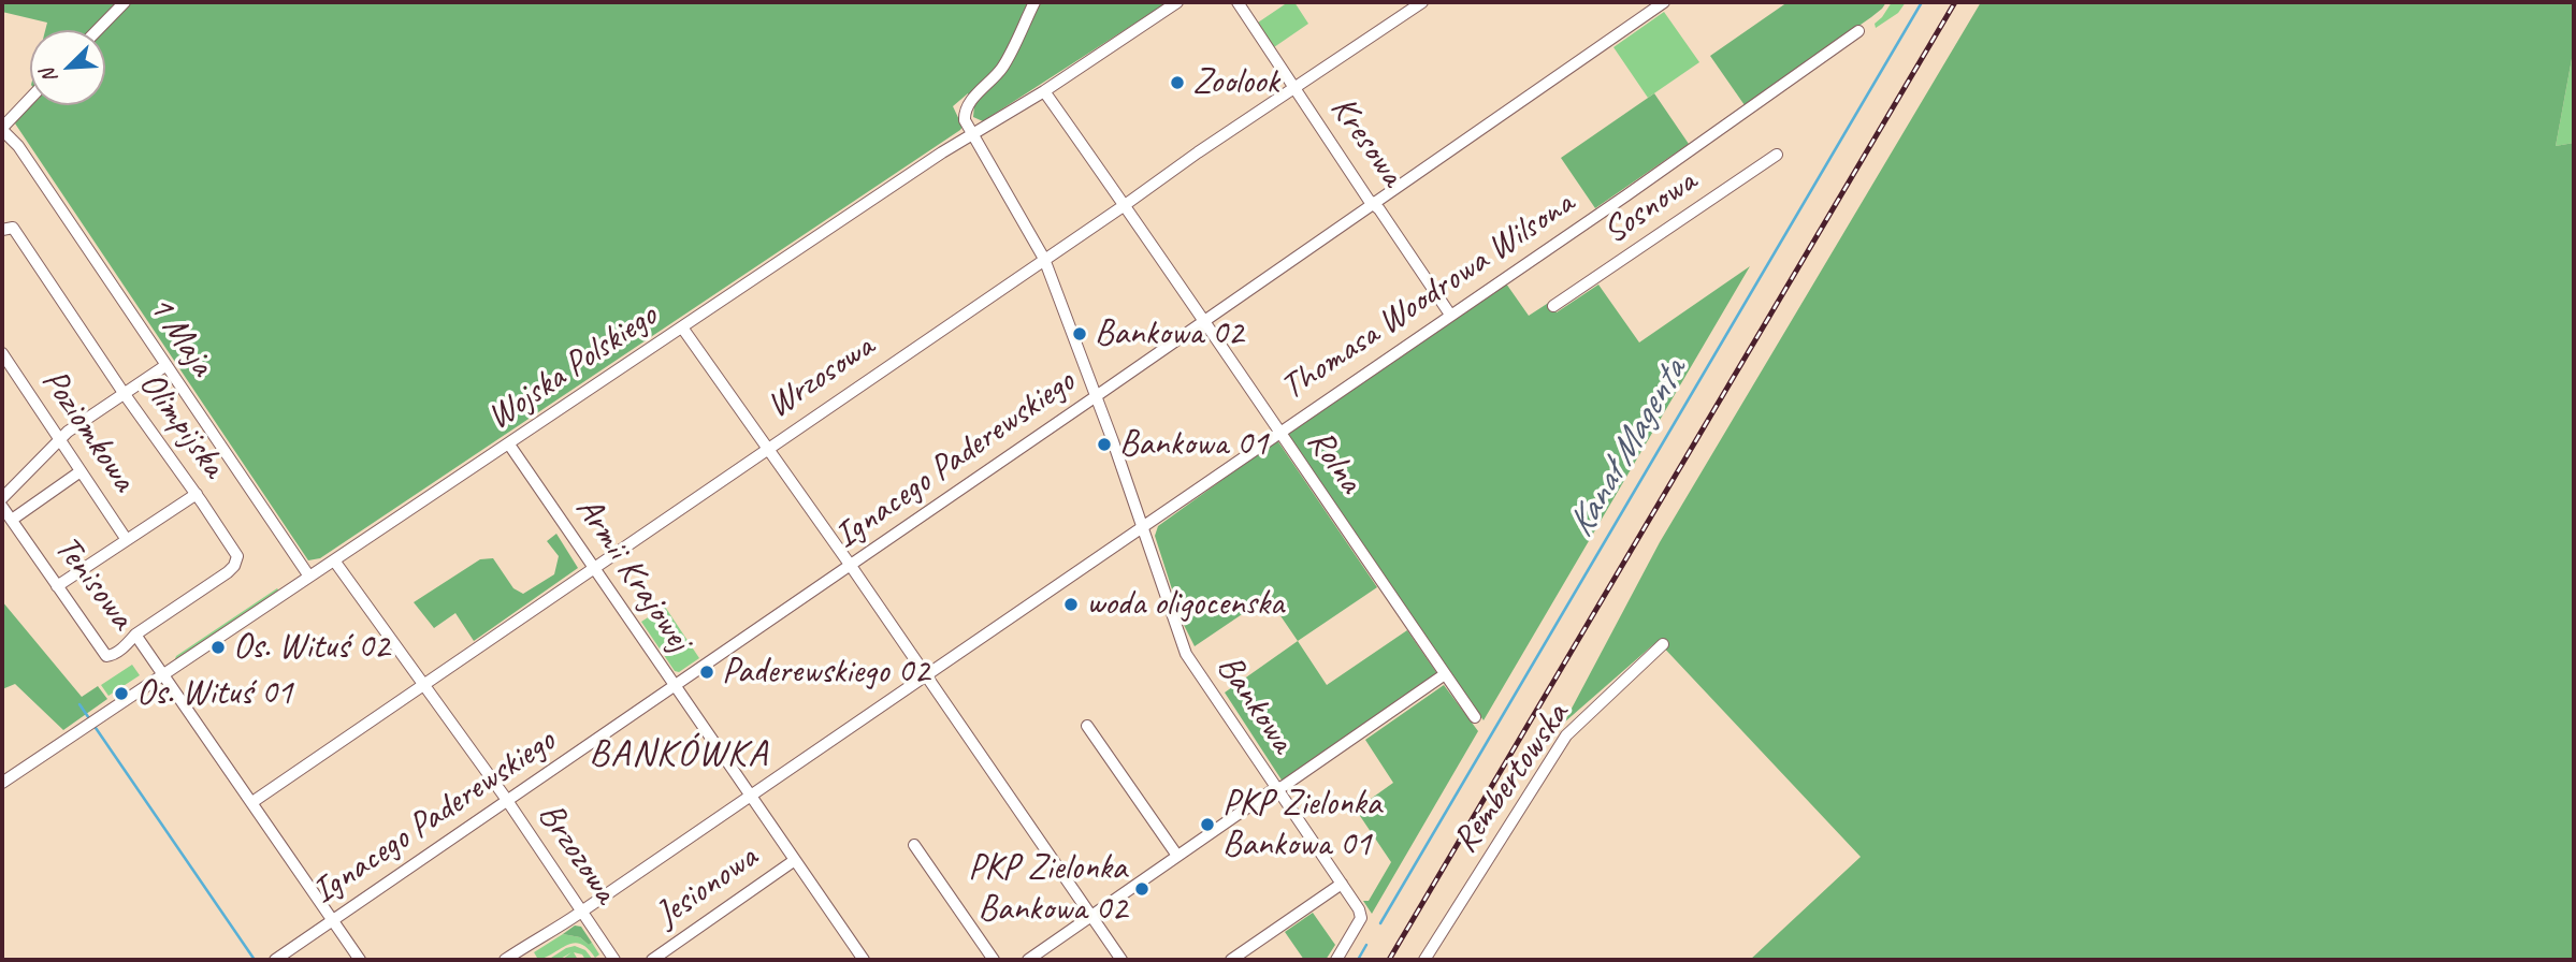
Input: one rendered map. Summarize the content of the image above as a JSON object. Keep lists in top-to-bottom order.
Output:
{
  "streets": {
    "street": [
      "Kresowa",
      "Sosnowa",
      "Thomasa Woodrowa Wilsona",
      "1 Maja",
      "Wojska Polskiego",
      "Wrzosowa",
      "Olimpijska",
      "Poziomkowa",
      "Ignacego Paderewskiego",
      "Rolna",
      "Armii Krajowej",
      "Tenisowa",
      "Bankowa",
      "Rembertowska",
      "Brzozowa",
      "Jesionowa"
    ]
  },
  "crossings": [
    ["Kresowa", "Thomasa Woodrowa Wilsona"],
    ["Kresowa", "Wrzosowa"],
    ["Kresowa", "Ignacego Paderewskiego"],
    ["Thomasa Woodrowa Wilsona", "Rolna"],
    ["Thomasa Woodrowa Wilsona", "Armii Krajowej"],
    ["Thomasa Woodrowa Wilsona", "Bankowa"],
    ["Thomasa Woodrowa Wilsona", "Brzozowa"],
    ["1 Maja", "Wojska Polskiego"],
    ["Wojska Polskiego", "Rolna"],
    ["Wojska Polskiego", "Armii Krajowej"],
    ["Wojska Polskiego", "Bankowa"],
    ["Wojska Polskiego", "Brzozowa"],
    ["Wrzosowa", "Rolna"],
    ["Wrzosowa", "Armii Krajowej"],
    ["Wrzosowa", "Bankowa"],
    ["Wrzosowa", "Brzozowa"],
    ["Olimpijska", "Tenisowa"],
    ["Ignacego Paderewskiego", "Rolna"],
    ["Ignacego Paderewskiego", "Armii Krajowej"],
    ["Ignacego Paderewskiego", "Bankowa"],
    ["Ignacego Paderewskiego", "Brzozowa"],
    ["Armii Krajowej", "Jesionowa"]
  ],
  "districts": ["BANKÓWKA"],
  "water": ["Kanał Magenta"],
  "places": [
    "Zoolook",
    "Bankowa 02",
    "Bankowa 01",
    "woda oligocenska",
    "Os. Wituś 02",
    "Paderewskiego 02",
    "Os. Wituś 01",
    "PKP Zielonka Bankowa 01",
    "PKP Zielonka Bankowa 02"
  ],
  "north": "bottom left"
}
